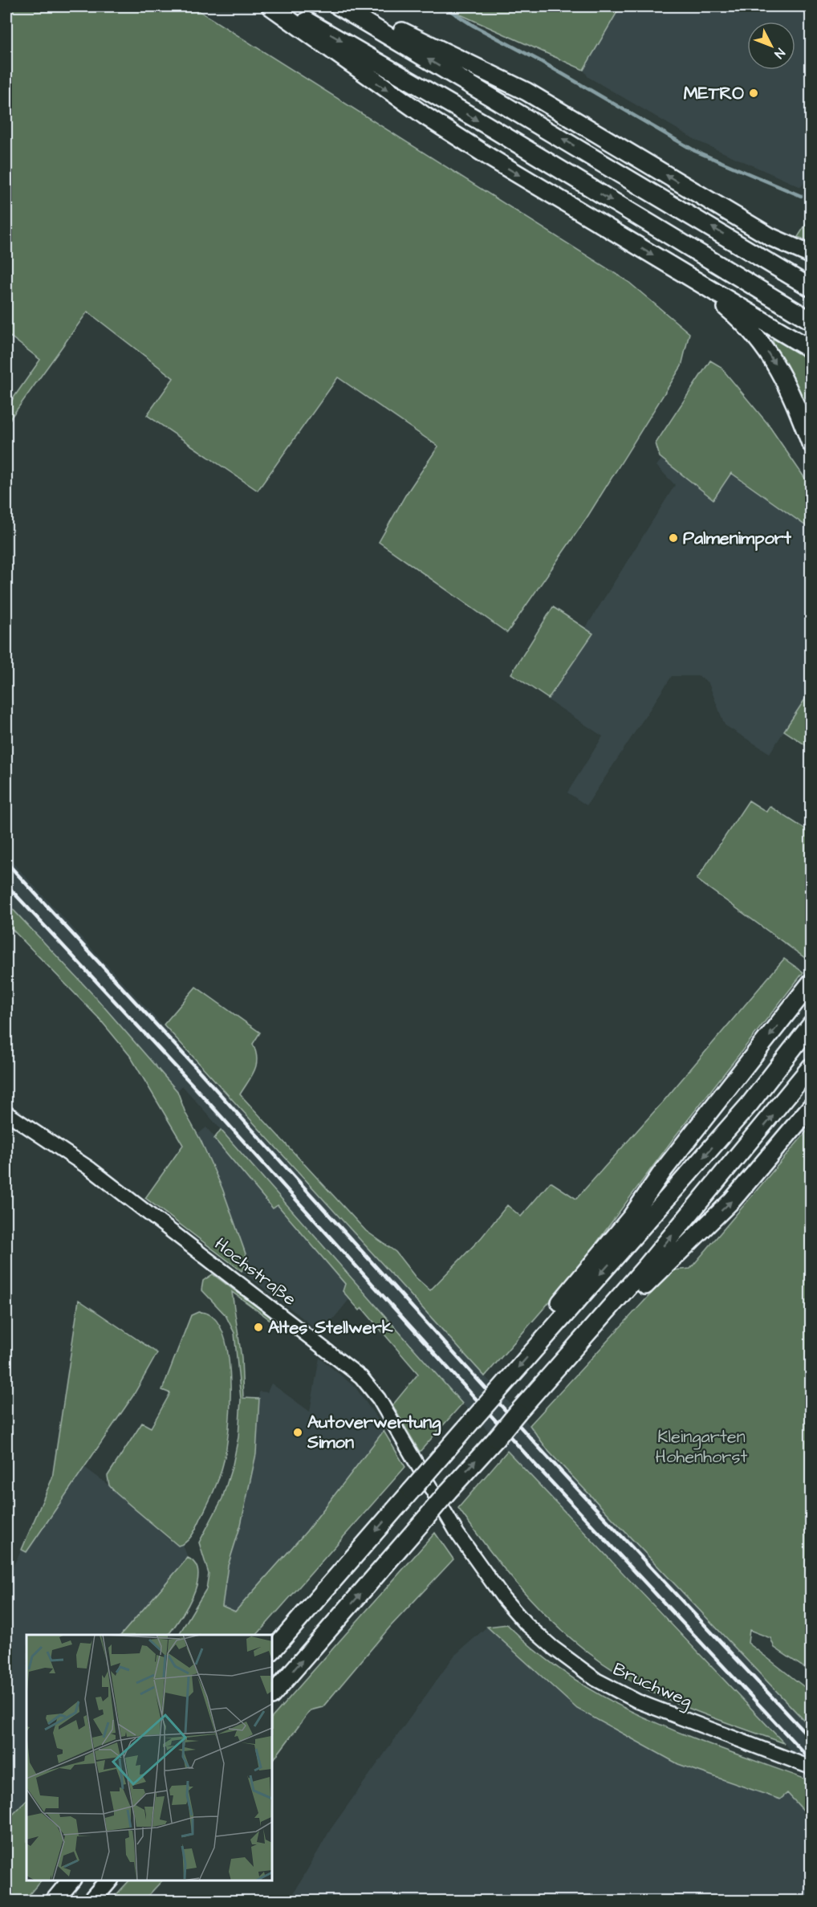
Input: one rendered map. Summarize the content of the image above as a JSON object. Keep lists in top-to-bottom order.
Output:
{
  "streets": {
    "street": ["Hochstraße", "Bruchweg"]
  },
  "crossings": [
    ["Hochstraße", "Bruchweg"]
  ],
  "parks": ["Kleingarten Hohenhorst"],
  "places": [
    "METRO",
    "Palmenimport",
    "Altes Stellwerk",
    "Autoverwertung Simon"
  ],
  "north": "bottom right"
}
